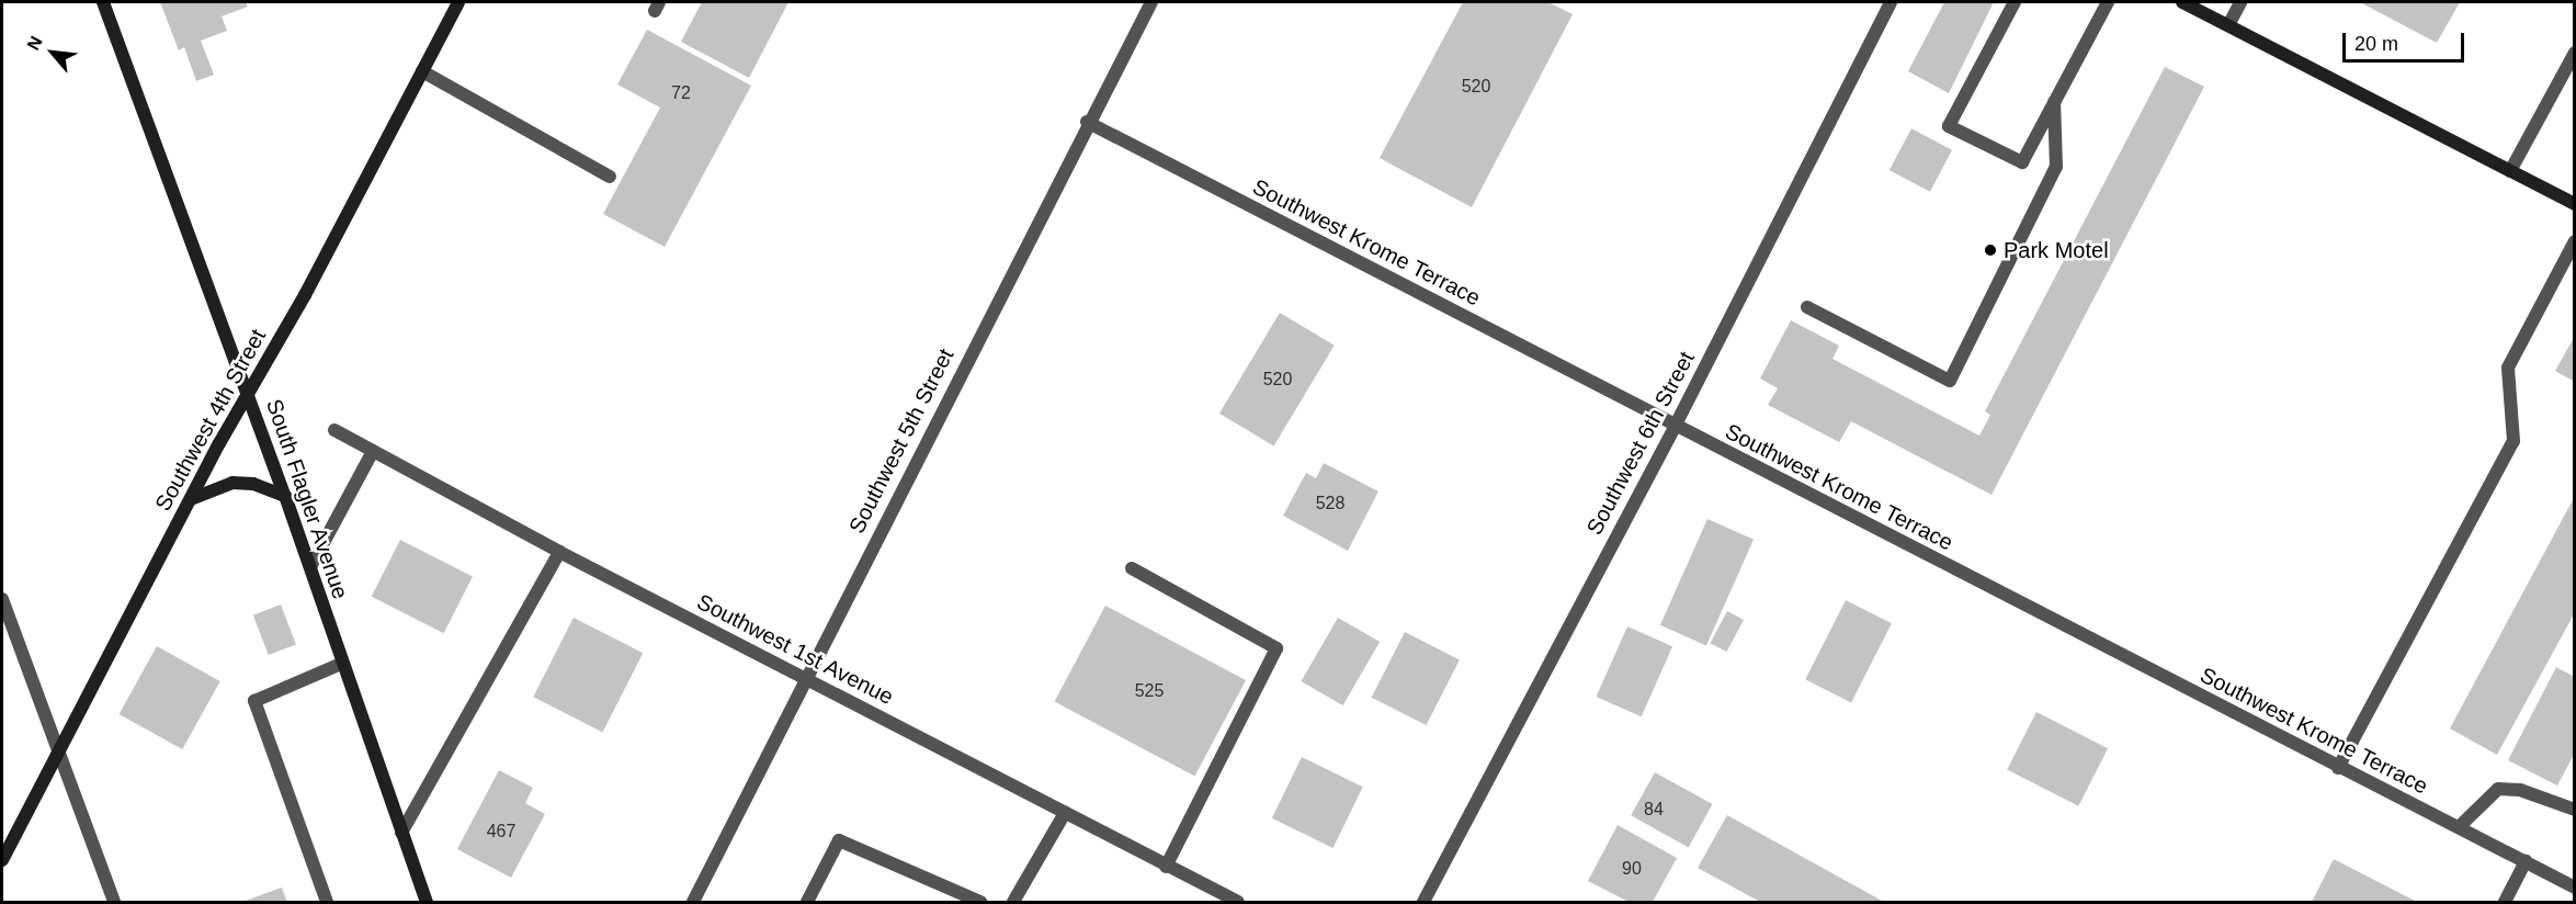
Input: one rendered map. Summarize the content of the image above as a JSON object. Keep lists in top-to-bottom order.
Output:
{
  "streets": {
    "street": [
      "Southwest Krome Terrace",
      "Southwest 4th Street",
      "Southwest 5th Street",
      "Southwest 6th Street",
      "South Flagler Avenue",
      "Southwest 1st Avenue"
    ]
  },
  "crossings": [
    ["Southwest Krome Terrace", "Southwest 5th Street"],
    ["Southwest Krome Terrace", "Southwest 6th Street"],
    ["Southwest 4th Street", "South Flagler Avenue"],
    ["Southwest 5th Street", "Southwest 1st Avenue"]
  ],
  "places": ["Park Motel"],
  "house_numbers": [
    "520",
    "72",
    "520",
    "528",
    "525",
    "84",
    "467",
    "90"
  ],
  "scale_bar": "20 m",
  "north": "top left"
}
